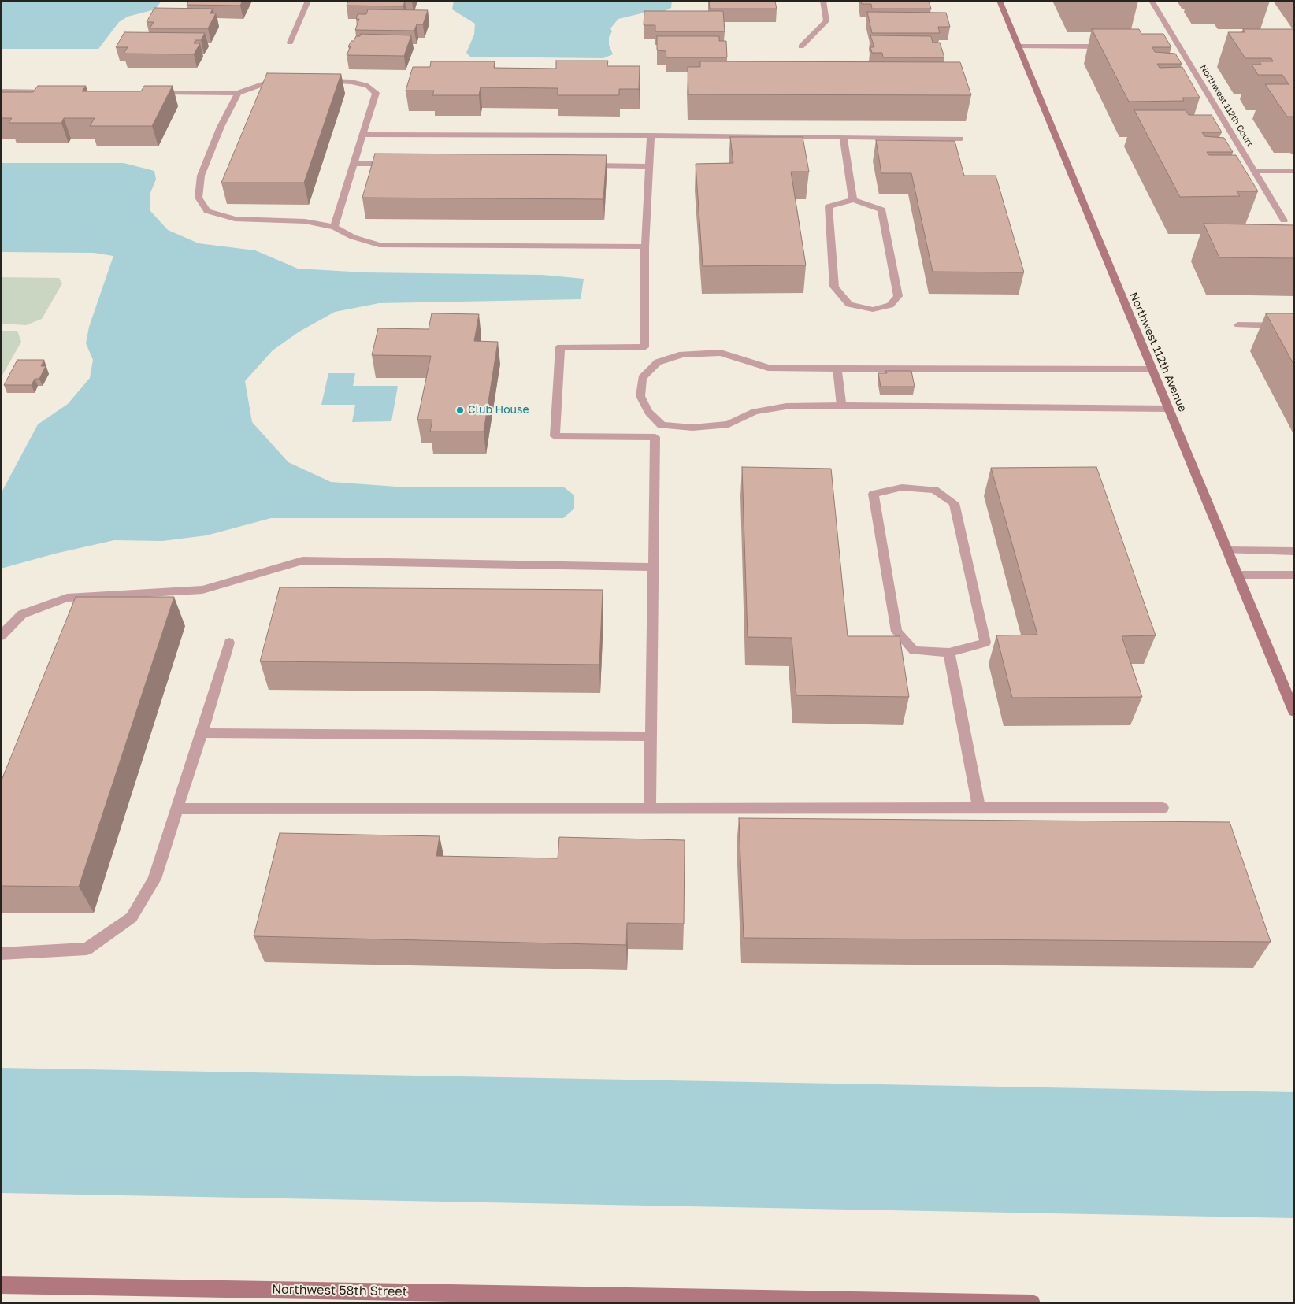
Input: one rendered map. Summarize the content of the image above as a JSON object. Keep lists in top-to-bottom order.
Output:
{
  "streets": {
    "street": ["Northwest 112th Court", "Northwest 112th Avenue", "Northwest 58th Street"]
  },
  "places": ["Club House"]
}
